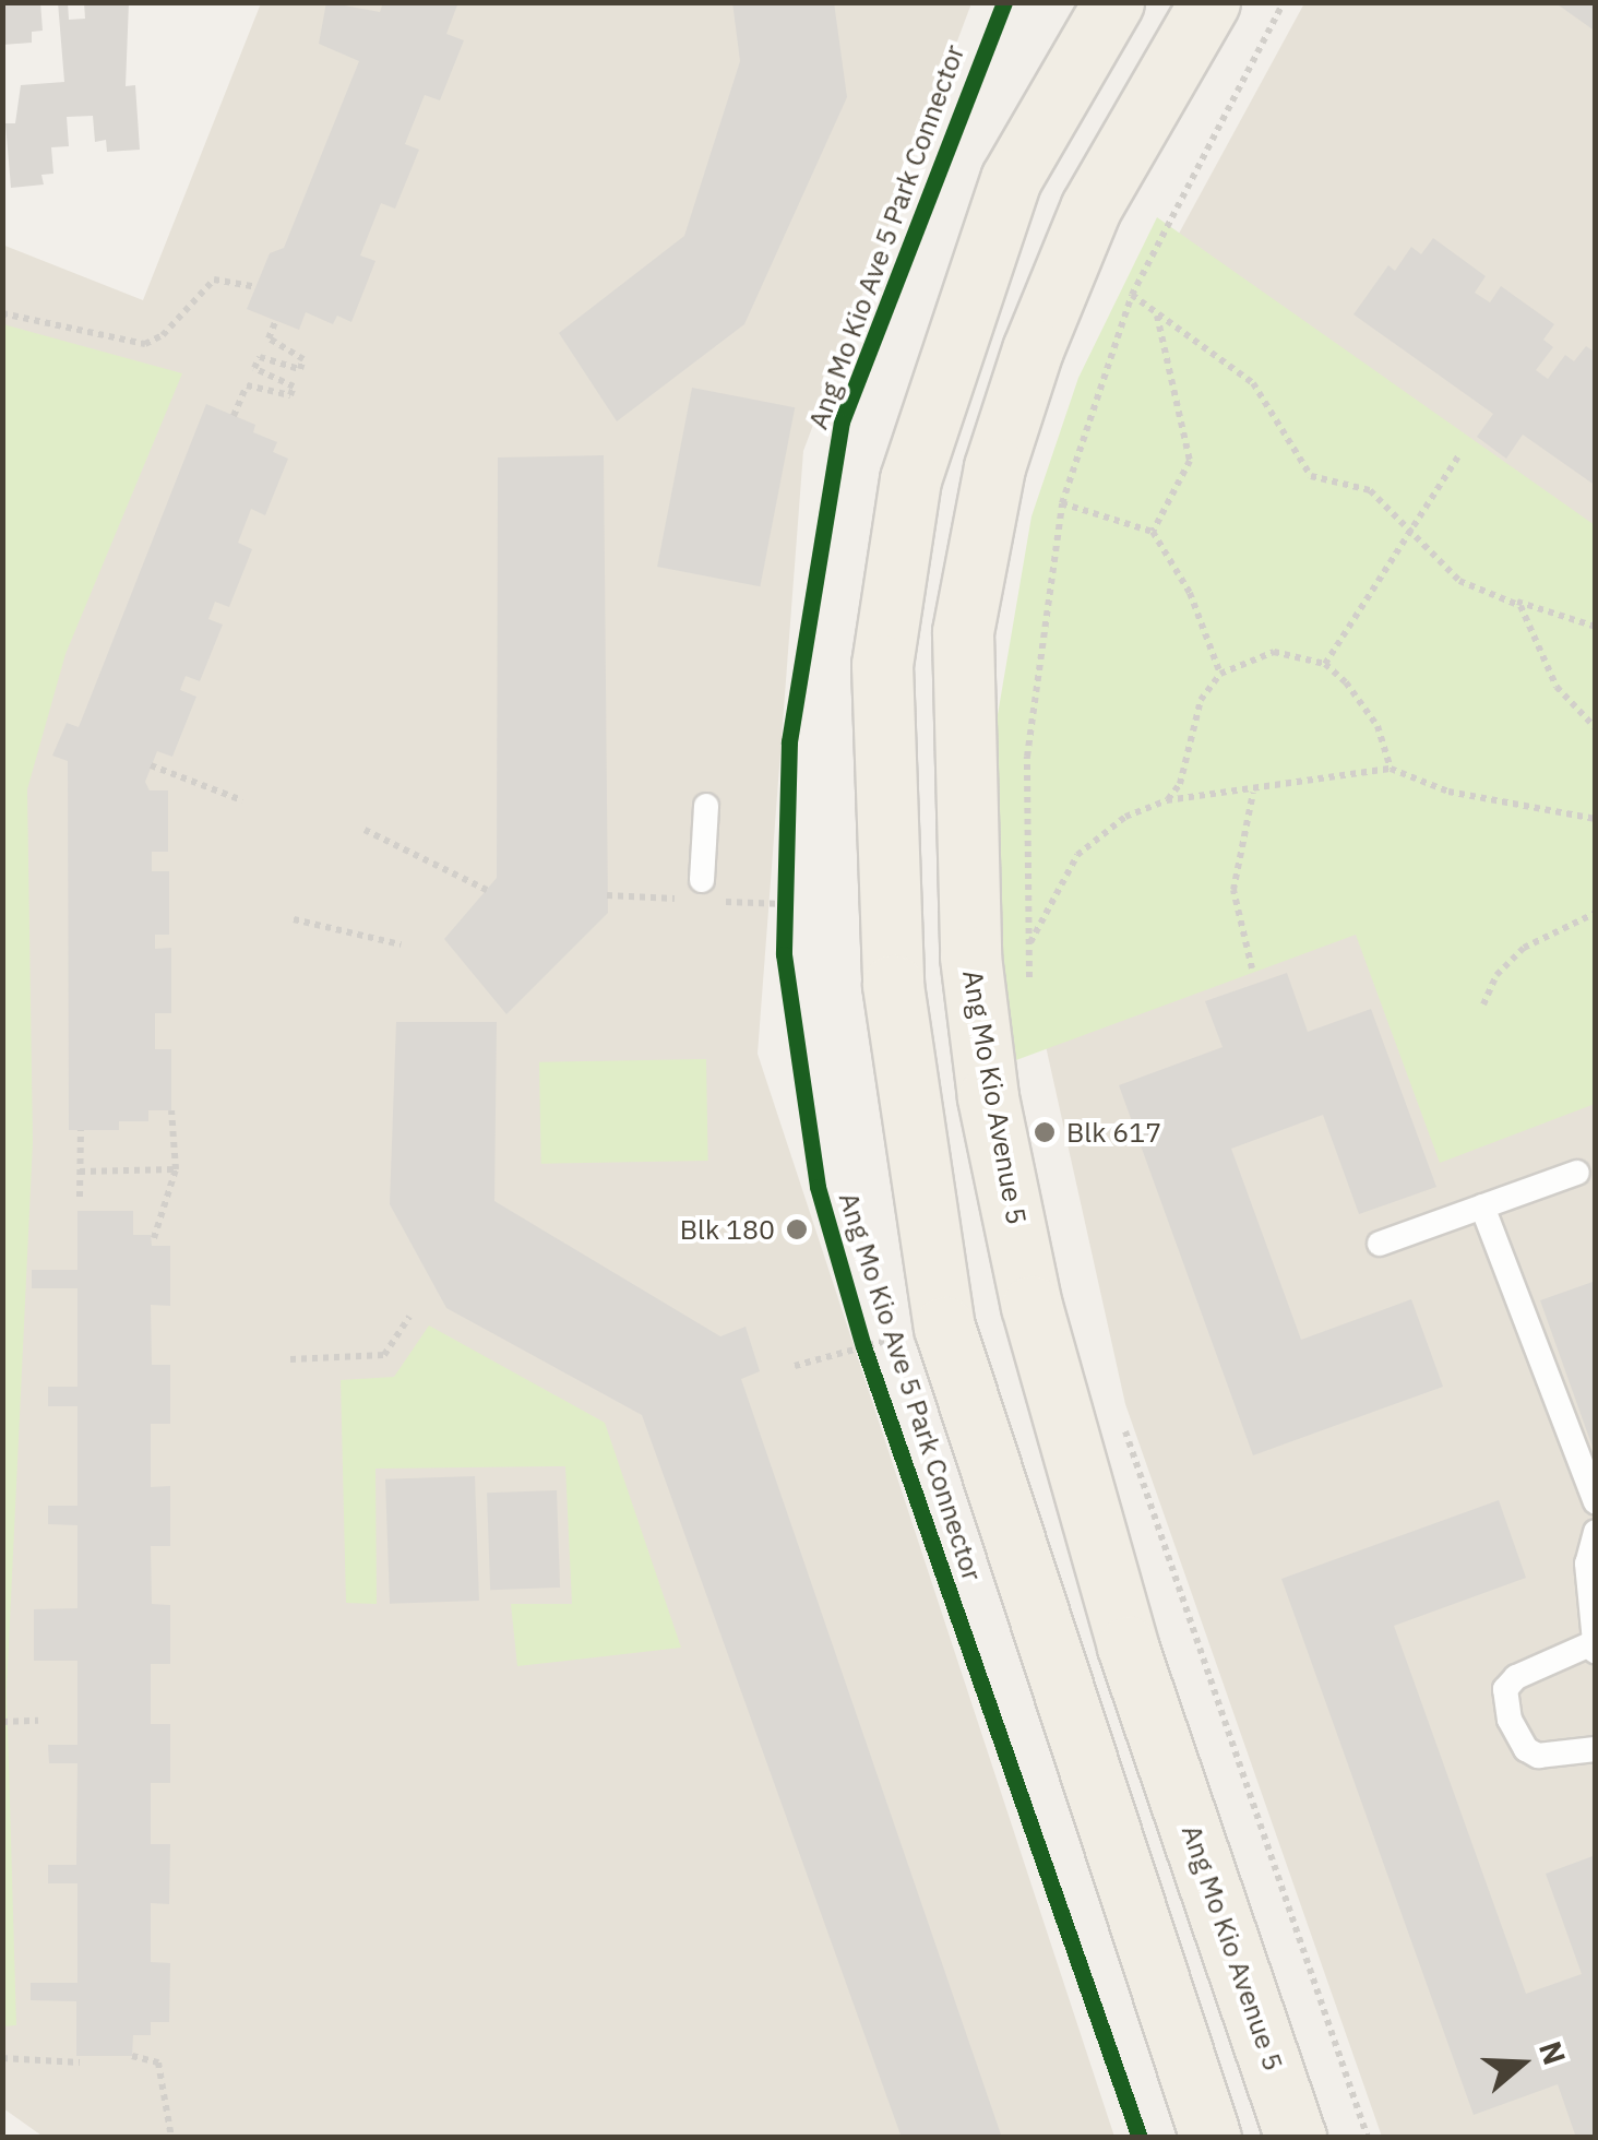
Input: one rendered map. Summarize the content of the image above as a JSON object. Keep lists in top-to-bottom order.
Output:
{
  "streets": {
    "main road": ["Ang Mo Kio Avenue 5"],
    "cycle path": ["Ang Mo Kio Ave 5 Park Connector"]
  },
  "places": ["Blk 617", "Blk 180"],
  "north": "right"
}
